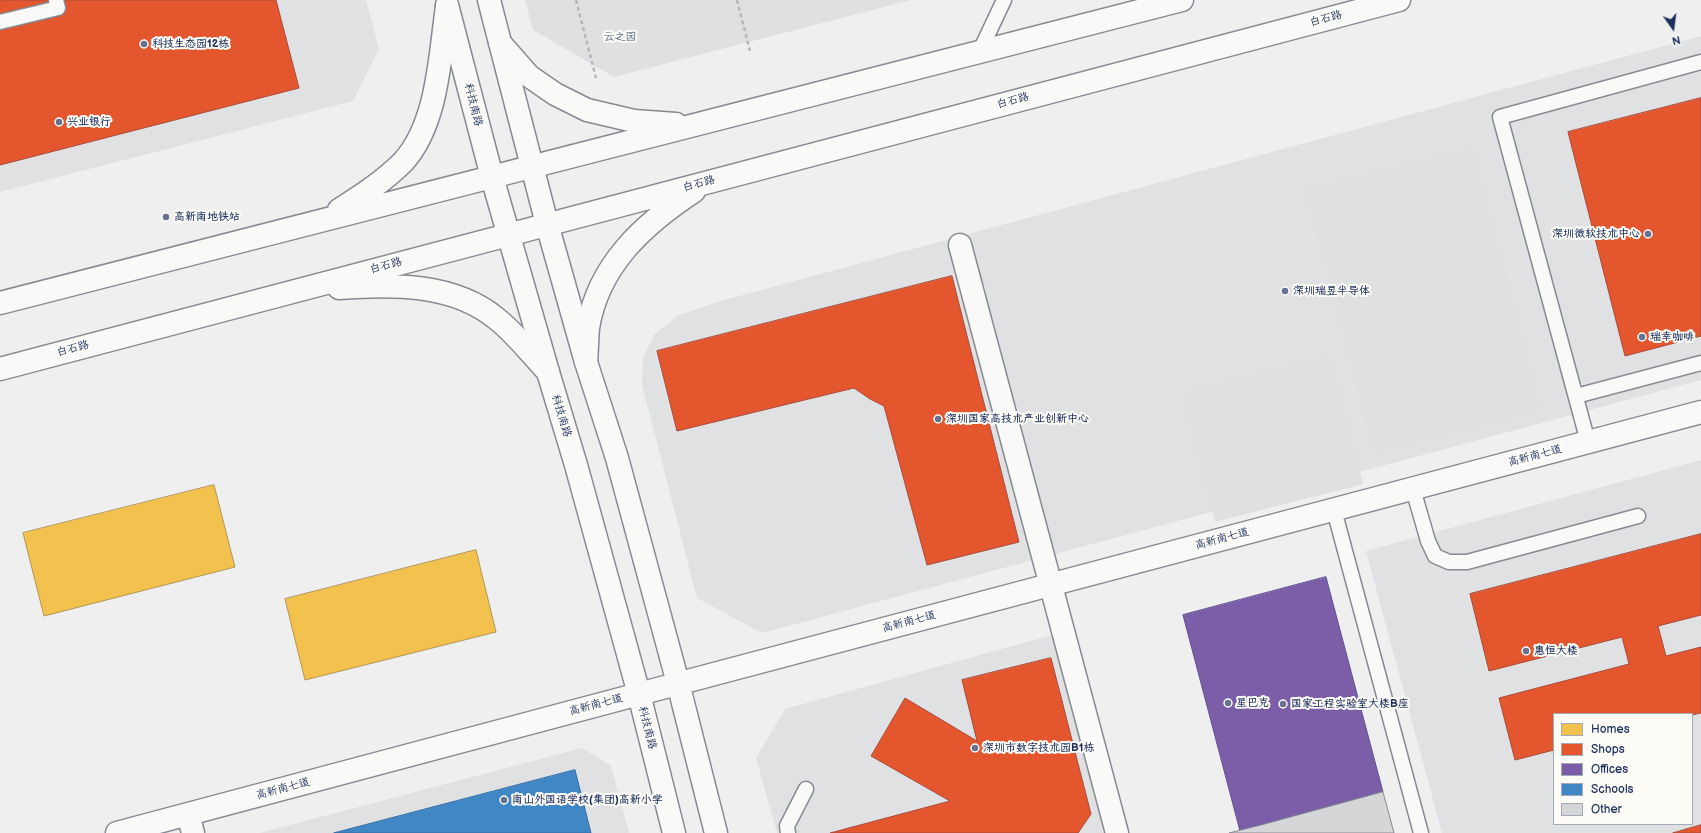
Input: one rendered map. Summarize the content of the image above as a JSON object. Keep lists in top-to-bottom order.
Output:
{
  "streets": {
    "main road": ["白石路", "科技南路", "高新南七道"]
  },
  "crossings": [
    ["白石路", "科技南路"],
    ["科技南路", "高新南七道"]
  ],
  "parks": ["云之园"],
  "places": [
    "科技生态园12栋",
    "兴业银行",
    "高新南地铁站",
    "深圳微软技术中心",
    "深圳瑞昱半导体",
    "瑞幸咖啡",
    "深圳国家高技术产业创新中心",
    "惠恒大楼",
    "星巴克",
    "国家工程实验室大楼B座",
    "深圳市数字技术园B1栋",
    "南山外国语学校(集团)高新小学"
  ],
  "legend": [
    "Homes",
    "Shops",
    "Offices",
    "Schools",
    "Other"
  ],
  "north": "bottom"
}
